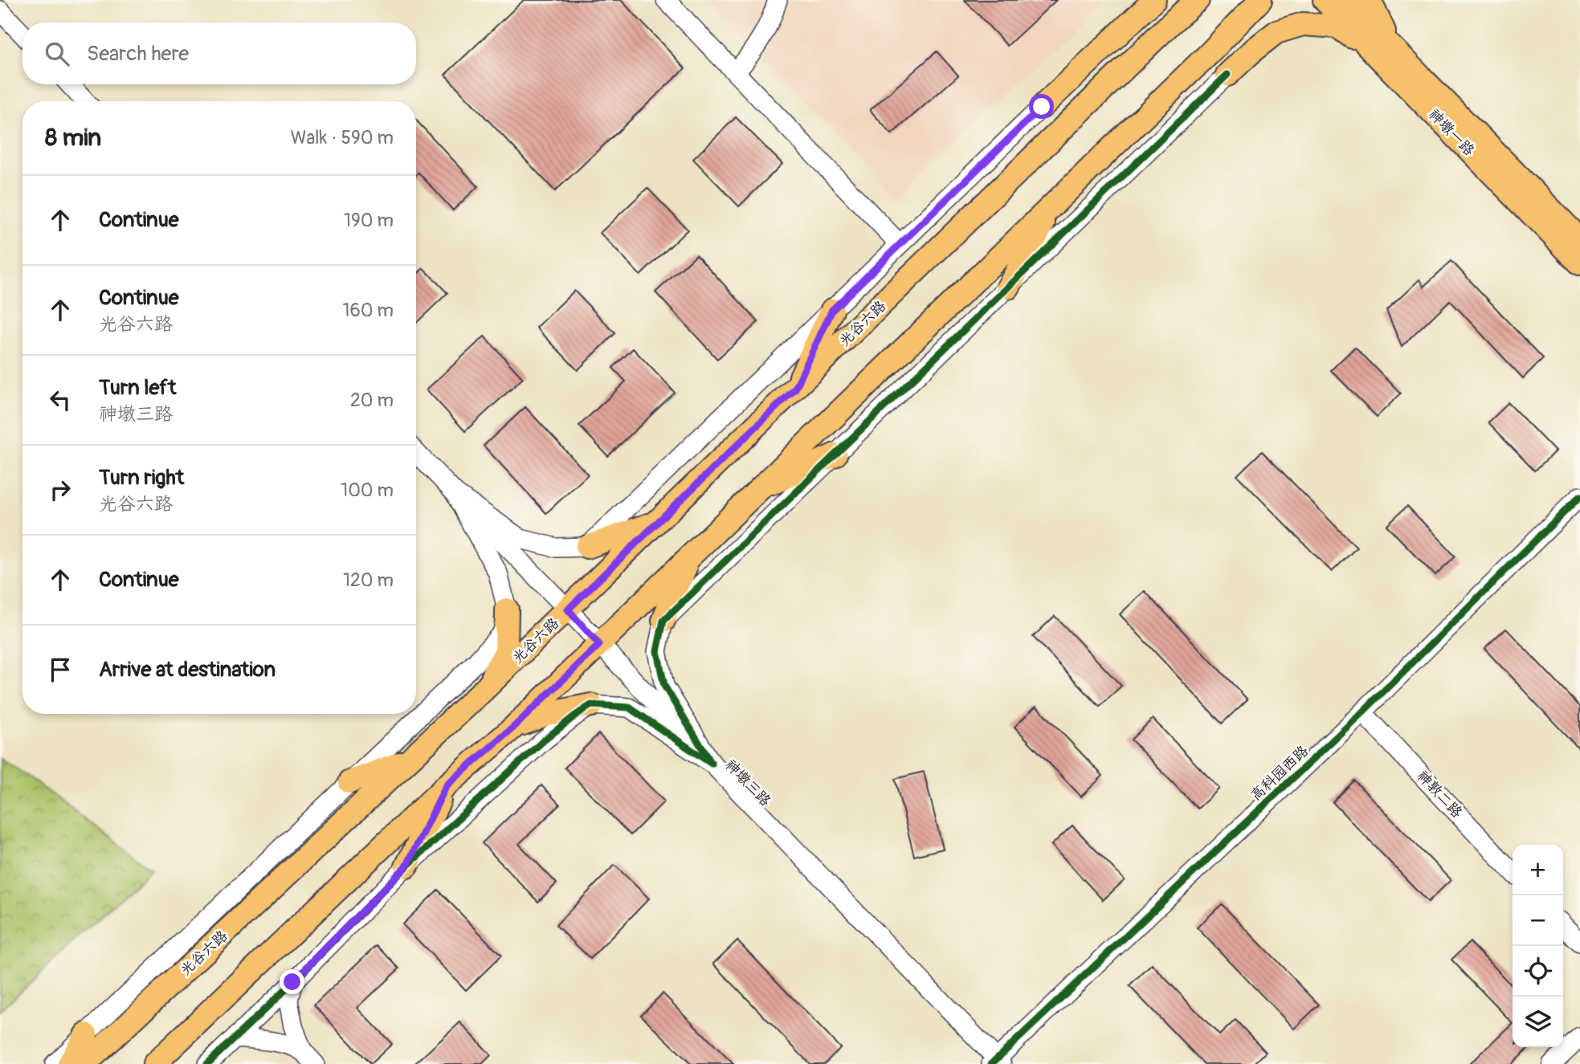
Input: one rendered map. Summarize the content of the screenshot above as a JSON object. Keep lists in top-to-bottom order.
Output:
{
  "streets": {
    "main road": ["神墩一路", "光谷六路"],
    "street": ["高科园西路", "神墩三路", "神敦二路"]
  },
  "crossings": [
    ["光谷六路", "神墩三路"],
    ["高科园西路", "神墩三路"],
    ["高科园西路", "神敦二路"]
  ],
  "page": {
    "search": "Search here",
    "heading": ["8 min", "Walk · 590 m"],
    "list": [
      ["Continue", "190 m"],
      ["Continue", "光谷六路", "160 m"],
      ["Turn left", "神墩三路", "20 m"],
      ["Turn right", "光谷六路", "100 m"],
      ["Continue", "120 m"],
      "Arrive at destination"
    ],
    "map_buttons": ["+", "−"]
  }
}
